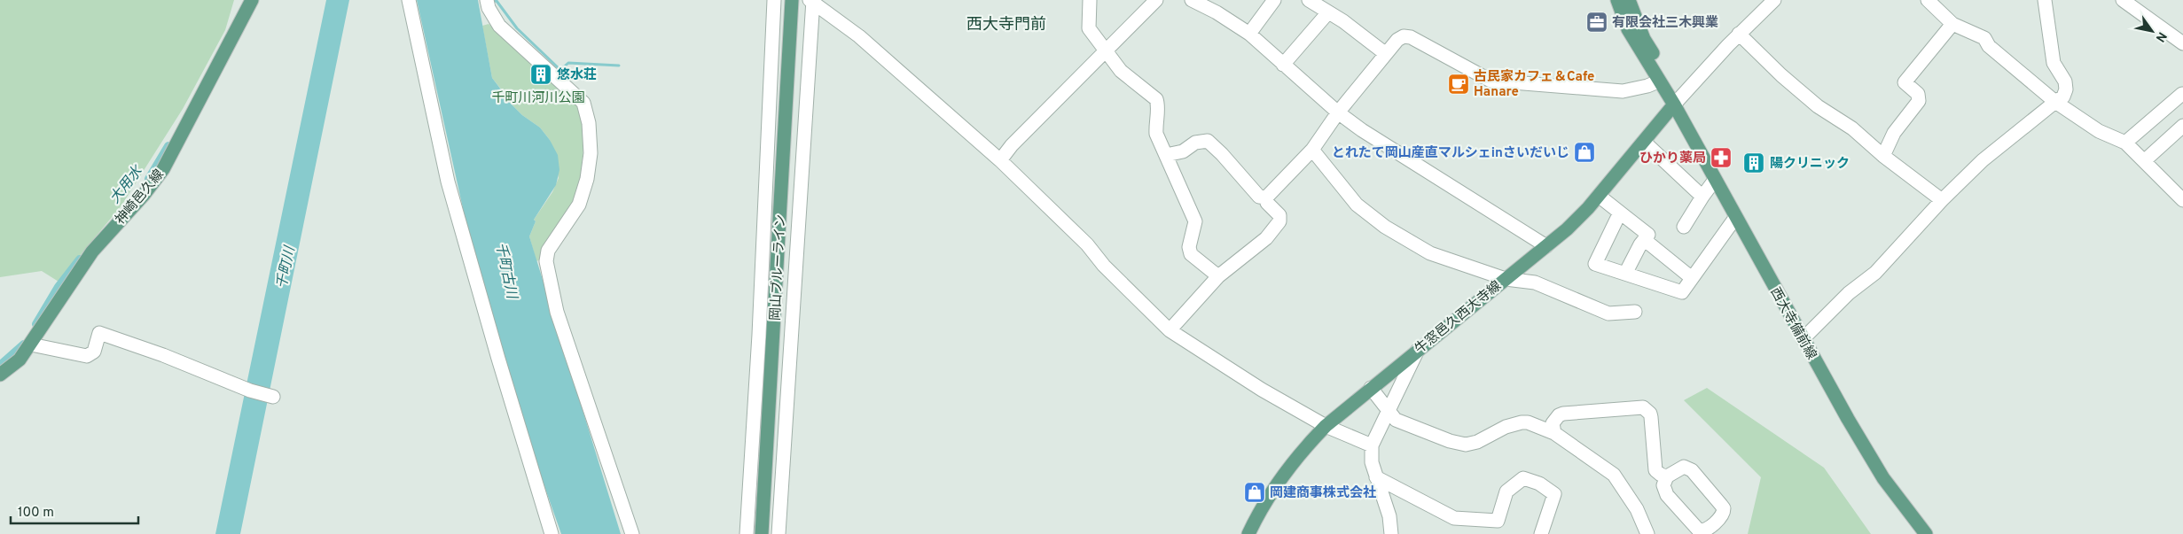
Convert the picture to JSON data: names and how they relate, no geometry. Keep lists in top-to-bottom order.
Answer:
{
  "streets": {
    "main road": [
      "神崎邑久線",
      "岡山ブルーライン",
      "牛窓邑久西大寺線",
      "西大寺備前線"
    ]
  },
  "crossings": [
    ["牛窓邑久西大寺線", "西大寺備前線"]
  ],
  "districts": ["西大寺門前"],
  "water": ["大用水", "千町川", "千町古川"],
  "parks": ["千町川河川公園"],
  "places": {
    "office": ["有限会社三木興業"],
    "building": ["悠水荘", "陽クリニック"],
    "cafe": ["古民家カフェ＆Cafe Hanare"],
    "shop": ["とれたて岡山産直マルシェinさいだいじ", "岡建商事株式会社"],
    "pharmacy": ["ひかり薬局"]
  },
  "scale_bar": "100 m",
  "north": "bottom right"
}
